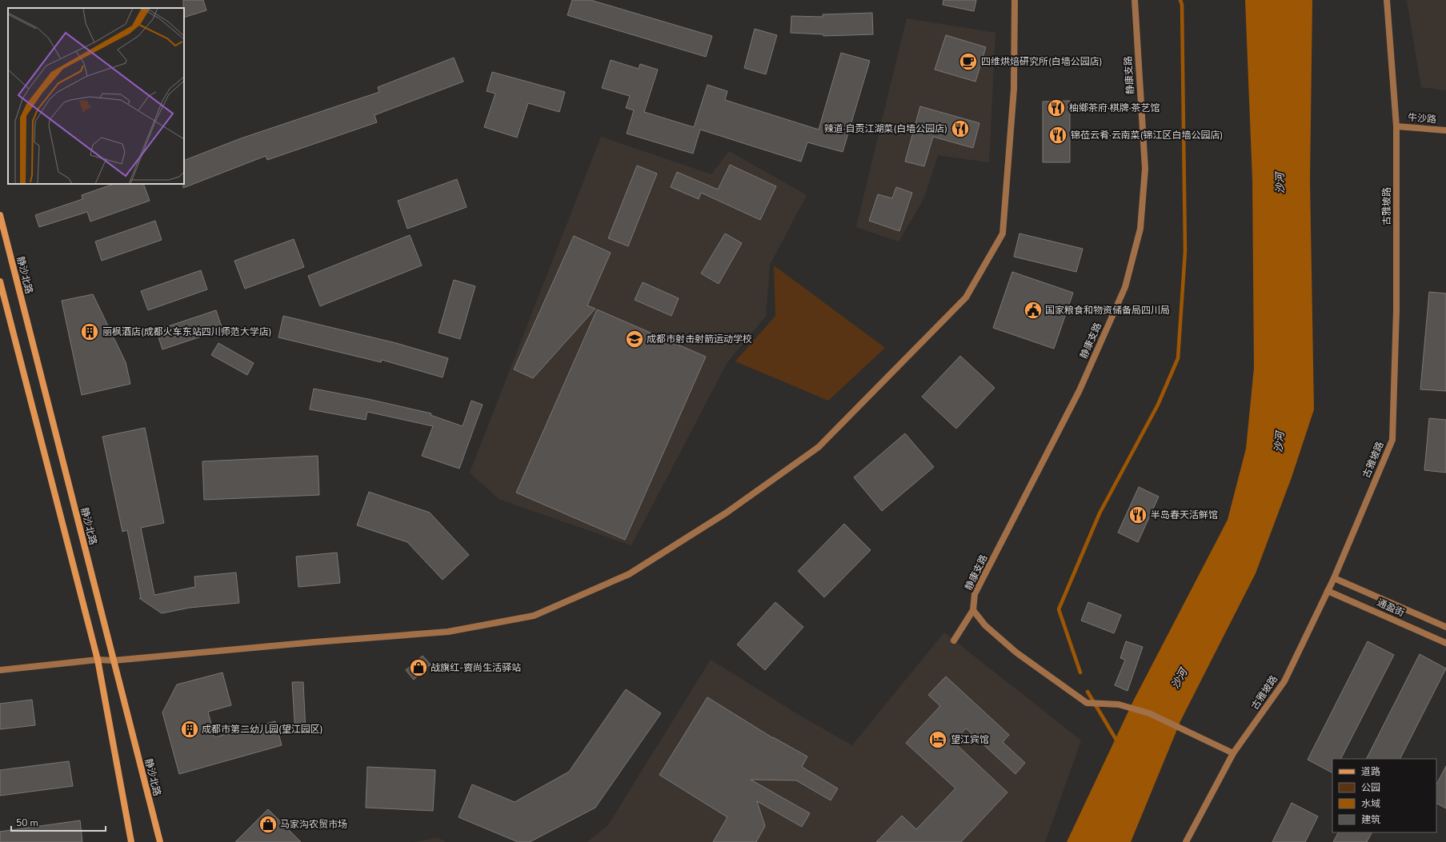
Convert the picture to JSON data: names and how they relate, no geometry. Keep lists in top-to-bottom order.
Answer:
{
  "streets": {
    "street": [
      "静康支路",
      "牛沙路",
      "古雅坡路",
      "静沙北路",
      "通盈街"
    ]
  },
  "crossings": [
    ["牛沙路", "古雅坡路"],
    ["古雅坡路", "通盈街"]
  ],
  "water": ["沙河"],
  "places": {
    "cafe": ["四维烘焙研究所(白墙公园店)"],
    "restaurant": [
      "柚鄉茶府·棋牌·茶艺馆",
      "辣道·自贡江湖菜(白墙公园店)",
      "锦莅云肴·云南菜(锦江区白墙公园店)",
      "半岛春天活鲜馆"
    ],
    "public building": ["国家粮食和物资储备局四川局"],
    "building": ["丽枫酒店(成都火车东站四川师范大学店)", "成都市第二幼儿园(望江园区)"],
    "school or university": ["成都市射击射箭运动学校"],
    "shop": ["战旗红-賨尚生活驿站", "马家沟农贸市场"],
    "hotel": ["望江宾馆"]
  },
  "legend": [
    "道路",
    "公园",
    "水域",
    "建筑"
  ],
  "scale_bar": "50 m"
}
